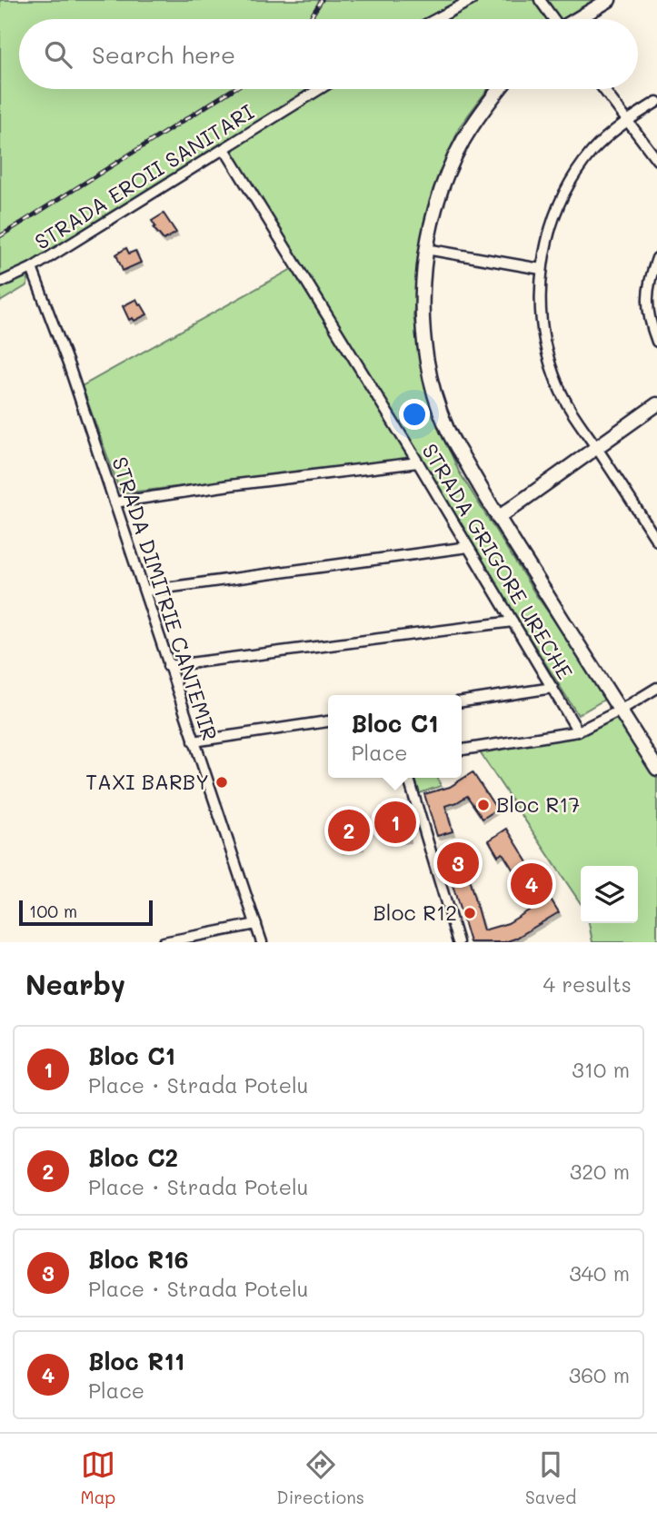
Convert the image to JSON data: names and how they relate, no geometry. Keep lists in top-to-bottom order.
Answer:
{
  "streets": {
    "street": ["STRADA EROII SANITARI", "STRADA GRIGORE URECHE", "STRADA DIMITRIE CANTEMIR"]
  },
  "crossings": [
    ["STRADA EROII SANITARI", "STRADA GRIGORE URECHE"],
    ["STRADA EROII SANITARI", "STRADA DIMITRIE CANTEMIR"]
  ],
  "places": ["TAXI BARBY", "Bloc R17", "Bloc R12"],
  "scale_bar": "100 m",
  "page": {
    "search": "Search here",
    "popup": ["Bloc C1", "Place"],
    "pins": [
      "1",
      "2",
      "3",
      "4"
    ],
    "scale": "100 m",
    "heading": ["Nearby", "4 results"],
    "list": [
      {
        "mark": "1",
        "name": "Bloc C1",
        "note": "Place · Strada Potelu",
        "value": "310 m"
      },
      {
        "mark": "2",
        "name": "Bloc C2",
        "note": "Place · Strada Potelu",
        "value": "320 m"
      },
      {
        "mark": "3",
        "name": "Bloc R16",
        "note": "Place · Strada Potelu",
        "value": "340 m"
      },
      {
        "mark": "4",
        "name": "Bloc R11",
        "note": "Place",
        "value": "360 m"
      }
    ],
    "nav": ["Map", "Directions", "Saved"]
  }
}
